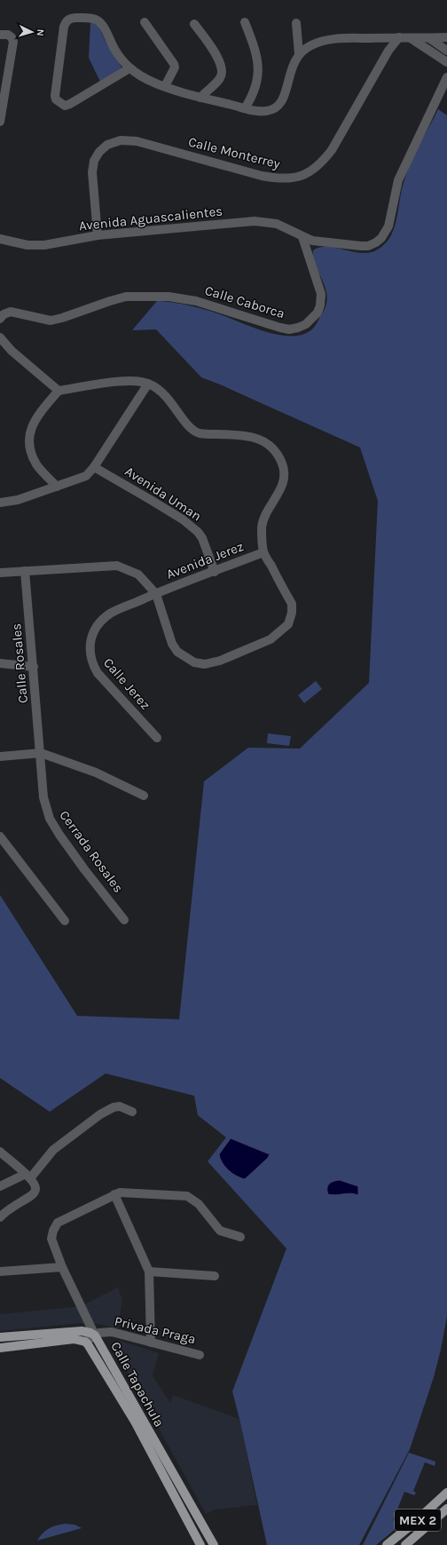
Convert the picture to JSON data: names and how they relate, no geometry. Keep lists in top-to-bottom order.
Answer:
{
  "streets": {
    "main road": ["Calle Tapachula", "MEX 2"],
    "street": [
      "Calle Monterrey",
      "Avenida Aguascalientes",
      "Calle Caborca",
      "Avenida Uman",
      "Avenida Jerez",
      "Calle Rosales",
      "Calle Jerez",
      "Cerrada Rosales",
      "Privada Praga"
    ]
  },
  "crossings": [
    ["Calle Monterrey", "Avenida Aguascalientes"],
    ["Avenida Aguascalientes", "Calle Caborca"],
    ["Avenida Uman", "Avenida Jerez"],
    ["Avenida Jerez", "Calle Jerez"],
    ["Calle Rosales", "Cerrada Rosales"],
    ["Privada Praga", "Calle Tapachula"]
  ],
  "north": "right"
}
